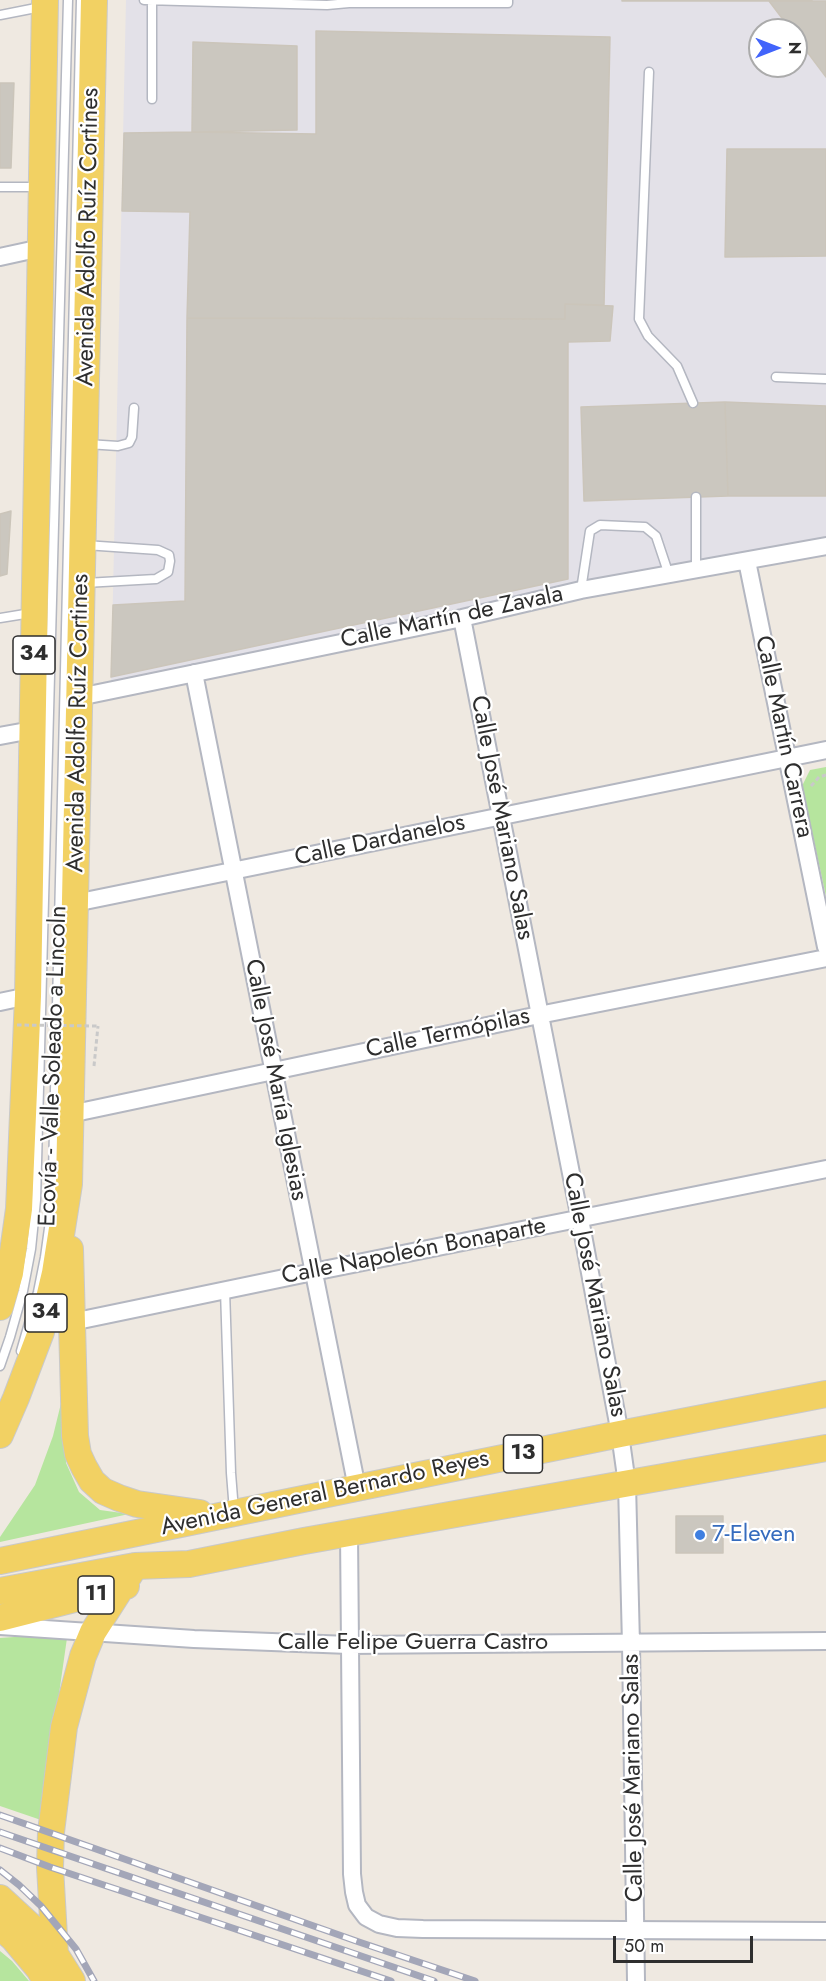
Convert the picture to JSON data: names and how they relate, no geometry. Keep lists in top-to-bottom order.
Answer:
{
  "streets": {
    "main road": [
      "Avenida Adolfo Ruíz Cortines",
      "34",
      "13",
      "Avenida General Bernardo Reyes",
      "11"
    ],
    "street": [
      "Calle Martín de Zavala",
      "Calle Martín Carrera",
      "Calle José Mariano Salas",
      "Calle Dardanelos",
      "Calle Termópilas",
      "Calle José María Iglesias",
      "Calle Napoleón Bonaparte",
      "Calle Felipe Guerra Castro"
    ],
    "lane": ["Ecovía - Valle Soleado a Lincoln"]
  },
  "crossings": [
    ["Avenida Adolfo Ruíz Cortines", "Calle Martín de Zavala"],
    ["Avenida Adolfo Ruíz Cortines", "Calle Dardanelos"],
    ["Avenida Adolfo Ruíz Cortines", "Calle Termópilas"],
    ["Calle Martín de Zavala", "Calle Martín Carrera"],
    ["Calle Martín de Zavala", "Calle José Mariano Salas"],
    ["Calle Martín de Zavala", "Calle José María Iglesias"],
    ["Calle Martín Carrera", "Calle Dardanelos"],
    ["Calle José Mariano Salas", "Calle Dardanelos"],
    ["Calle José Mariano Salas", "Calle Termópilas"],
    ["Calle José Mariano Salas", "Calle Napoleón Bonaparte"],
    ["Calle José Mariano Salas", "Avenida General Bernardo Reyes"],
    ["Calle José Mariano Salas", "Calle Felipe Guerra Castro"],
    ["Calle Dardanelos", "Calle José María Iglesias"],
    ["Calle Termópilas", "Calle José María Iglesias"],
    ["Calle José María Iglesias", "Calle Napoleón Bonaparte"],
    ["Calle José María Iglesias", "Avenida General Bernardo Reyes"],
    ["Avenida General Bernardo Reyes", "11"]
  ],
  "places": ["7-Eleven"],
  "scale_bar": "50 m",
  "north": "right"
}
